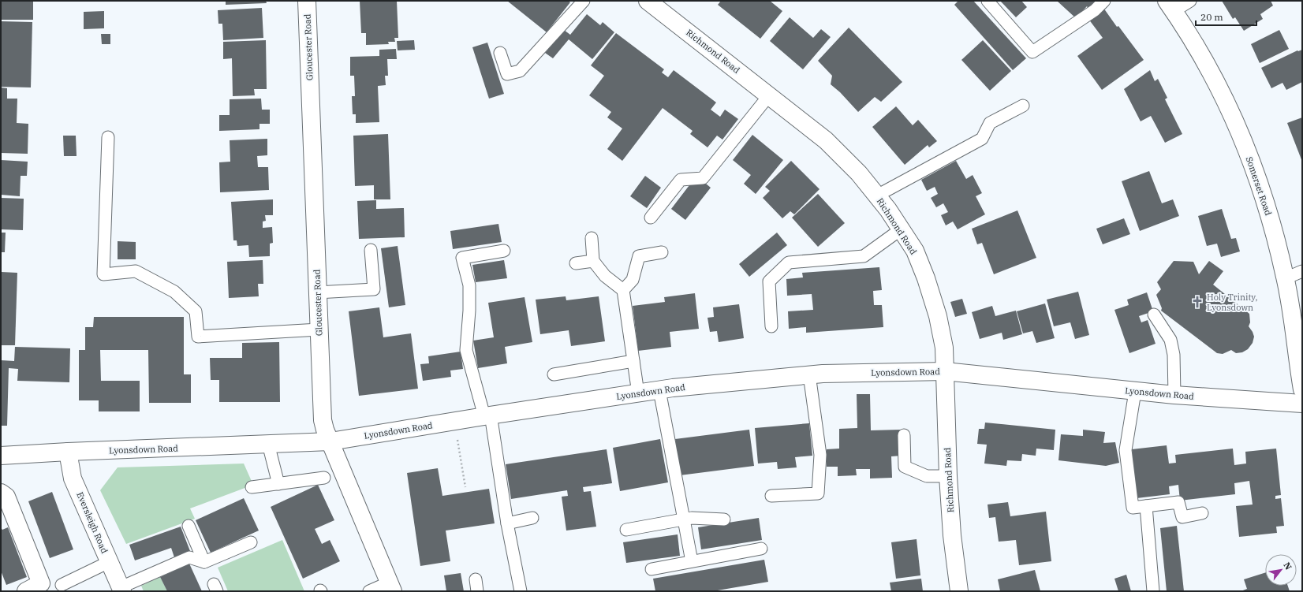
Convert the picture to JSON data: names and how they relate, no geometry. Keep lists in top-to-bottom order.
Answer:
{
  "streets": {
    "street": [
      "Gloucester Road",
      "Richmond Road",
      "Somerset Road",
      "Lyonsdown Road",
      "Eversleigh Road"
    ]
  },
  "crossings": [
    ["Gloucester Road", "Lyonsdown Road"],
    ["Richmond Road", "Lyonsdown Road"],
    ["Lyonsdown Road", "Eversleigh Road"]
  ],
  "places": {
    "church": ["Holy Trinity, Lyonsdown"]
  },
  "scale_bar": "20 m",
  "north": "top right"
}
